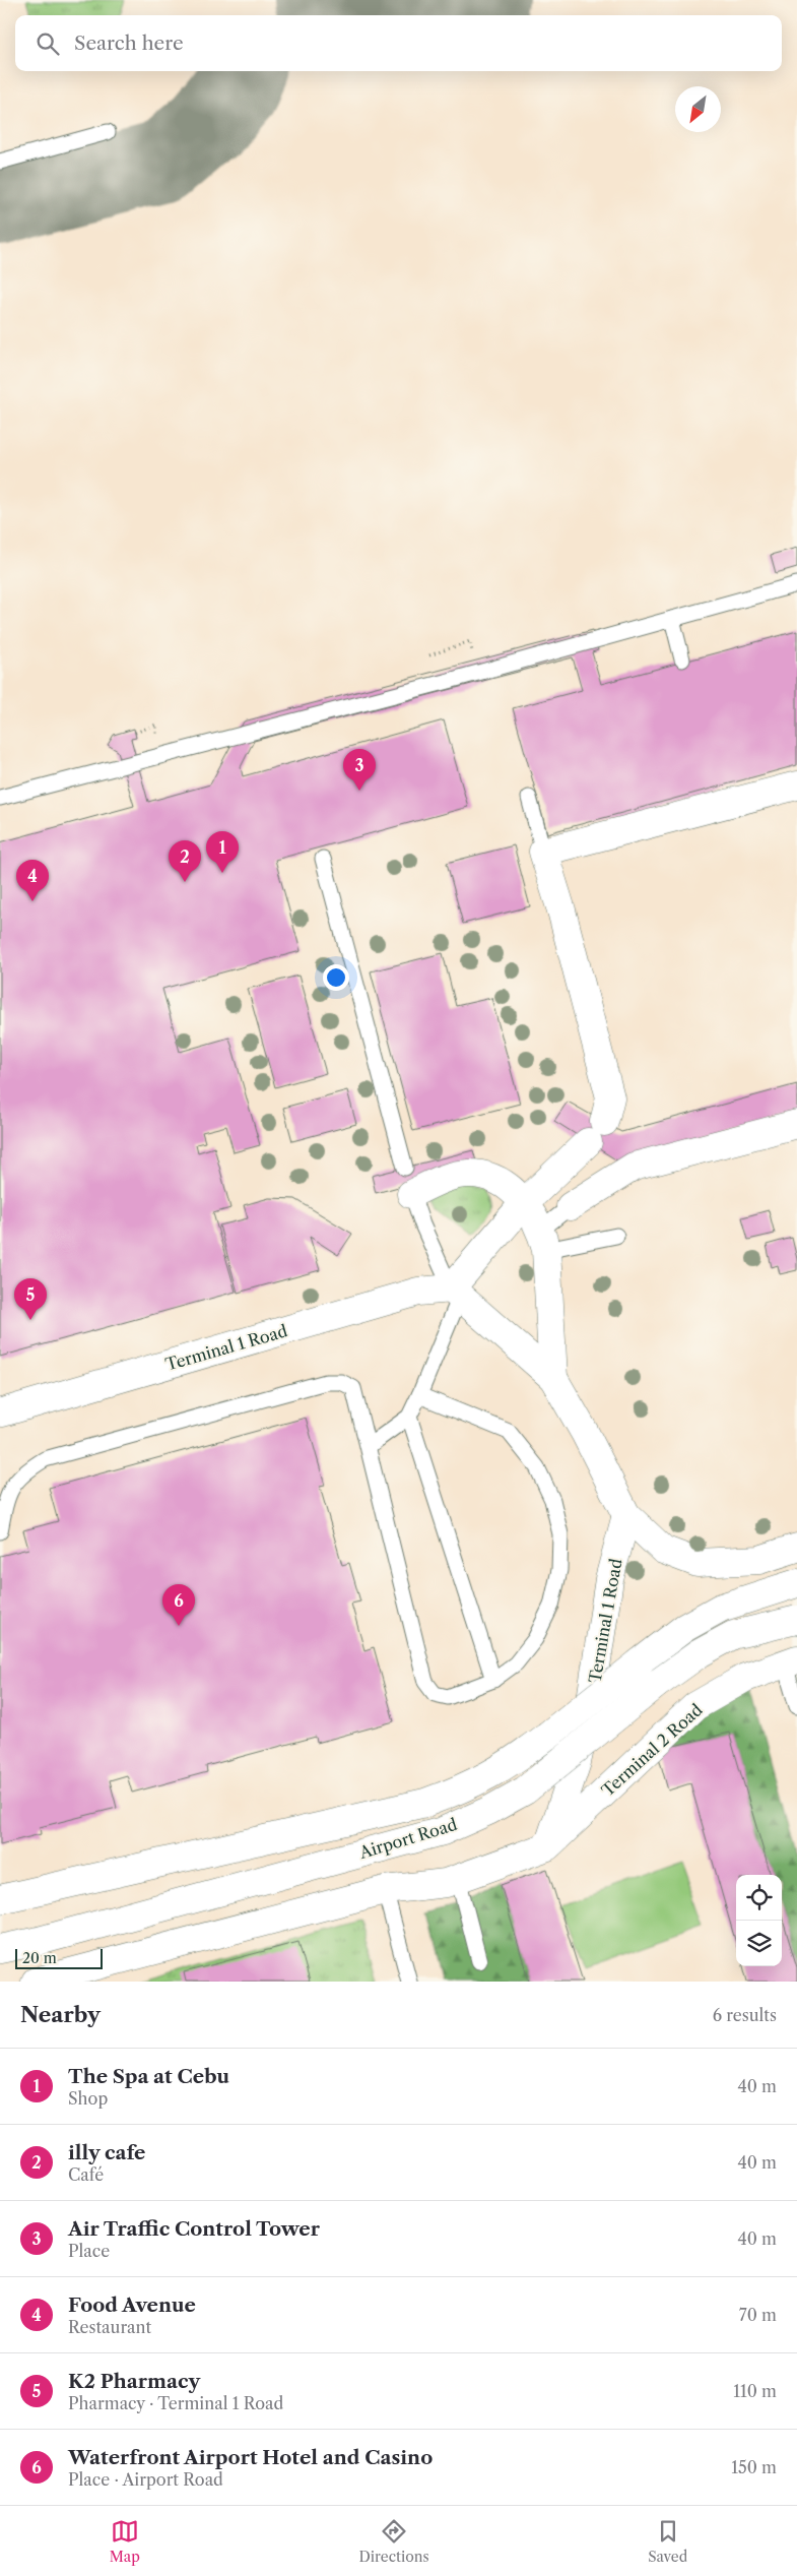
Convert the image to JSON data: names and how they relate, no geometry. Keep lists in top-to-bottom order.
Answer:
{
  "streets": {
    "street": ["Terminal 1 Road", "Terminal 2 Road", "Airport Road"]
  },
  "crossings": [
    ["Terminal 1 Road", "Terminal 2 Road"]
  ],
  "scale_bar": "20 m",
  "north": "bottom left",
  "page": {
    "search": "Search here",
    "pins": [
      "3",
      "1",
      "2",
      "4",
      "5",
      "6"
    ],
    "scale": "20 m",
    "heading": ["Nearby", "6 results"],
    "list": [
      {
        "mark": "1",
        "name": "The Spa at Cebu",
        "note": "Shop",
        "value": "40 m"
      },
      {
        "mark": "2",
        "name": "illy cafe",
        "note": "Café",
        "value": "40 m"
      },
      {
        "mark": "3",
        "name": "Air Traffic Control Tower",
        "note": "Place",
        "value": "40 m"
      },
      {
        "mark": "4",
        "name": "Food Avenue",
        "note": "Restaurant",
        "value": "70 m"
      },
      {
        "mark": "5",
        "name": "K2 Pharmacy",
        "note": "Pharmacy · Terminal 1 Road",
        "value": "110 m"
      },
      {
        "mark": "6",
        "name": "Waterfront Airport Hotel and Casino",
        "note": "Place · Airport Road",
        "value": "150 m"
      }
    ],
    "nav": ["Map", "Directions", "Saved"]
  }
}
